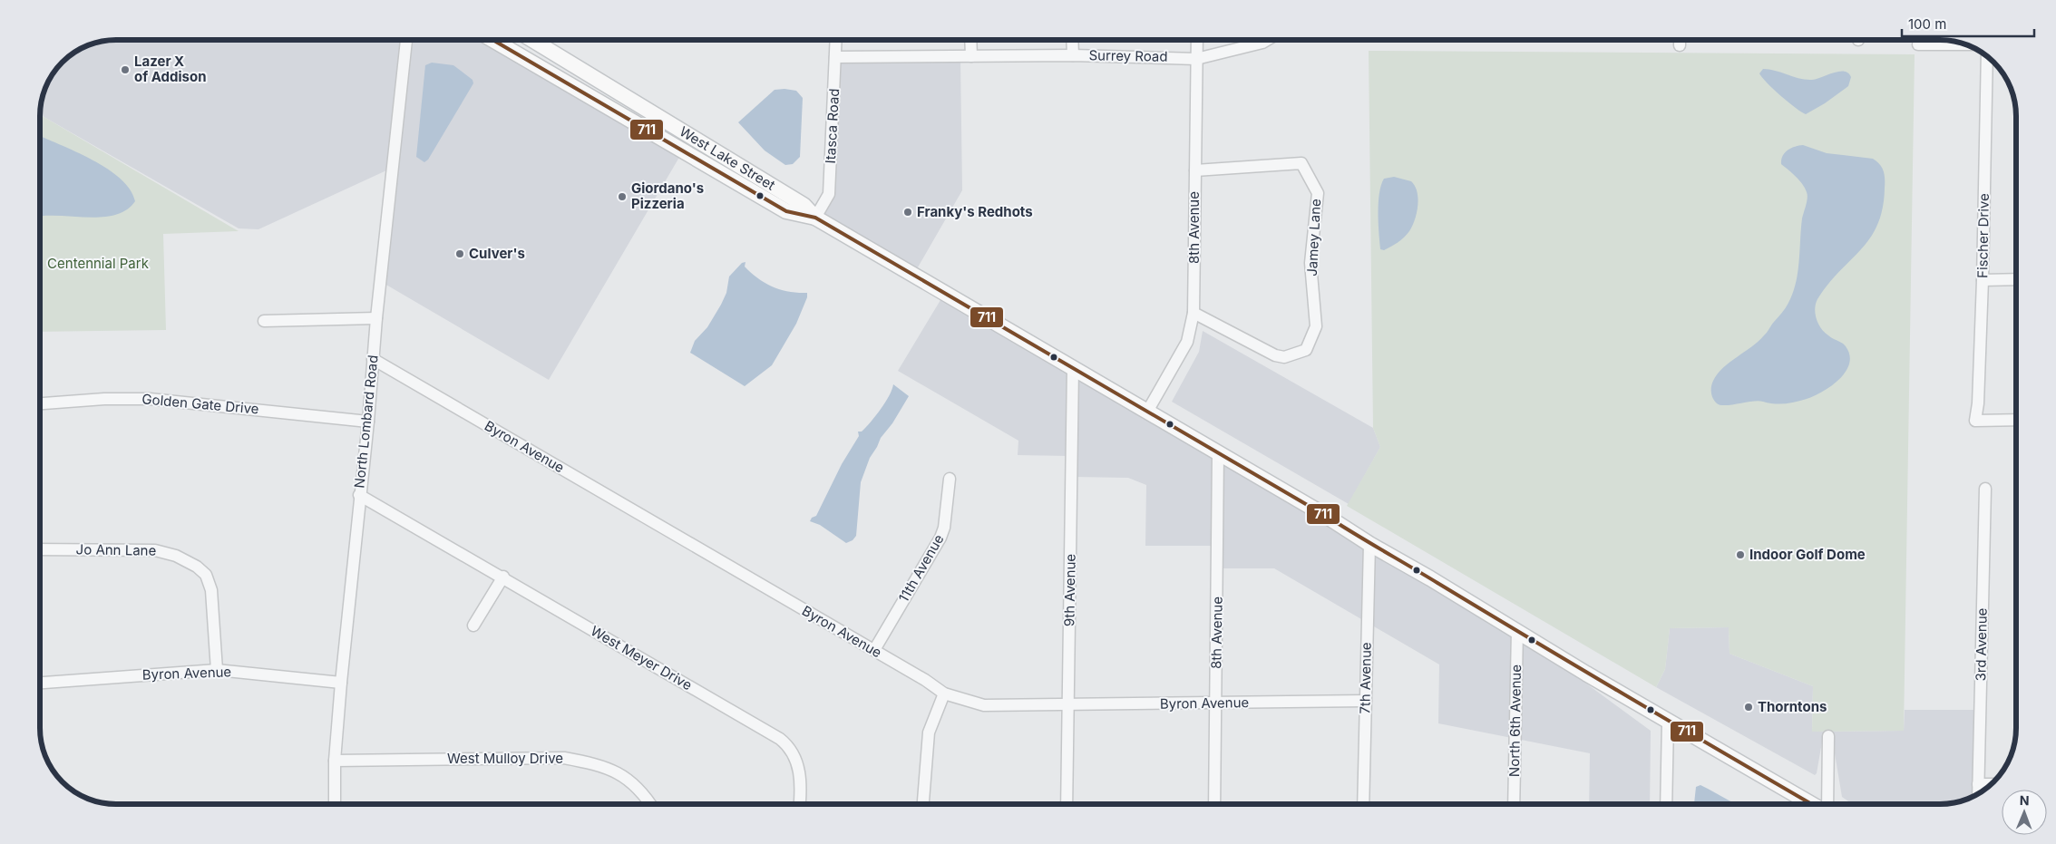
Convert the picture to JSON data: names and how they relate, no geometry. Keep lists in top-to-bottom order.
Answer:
{
  "streets": {
    "main road": ["West Lake Street"],
    "street": [
      "Surrey Road",
      "Itasca Road",
      "8th Avenue",
      "Fischer Drive",
      "Jamey Lane",
      "Golden Gate Drive",
      "North Lombard Road",
      "Byron Avenue",
      "Jo Ann Lane",
      "11th Avenue",
      "9th Avenue",
      "3rd Avenue",
      "West Meyer Drive",
      "7th Avenue",
      "North 6th Avenue",
      "West Mulloy Drive"
    ]
  },
  "crossings": [
    ["Surrey Road", "Itasca Road"],
    ["Surrey Road", "8th Avenue"],
    ["Itasca Road", "West Lake Street"],
    ["West Lake Street", "8th Avenue"],
    ["West Lake Street", "9th Avenue"],
    ["West Lake Street", "7th Avenue"],
    ["West Lake Street", "North 6th Avenue"],
    ["8th Avenue", "Jamey Lane"],
    ["8th Avenue", "Byron Avenue"],
    ["Golden Gate Drive", "North Lombard Road"],
    ["North Lombard Road", "Byron Avenue"],
    ["North Lombard Road", "West Meyer Drive"],
    ["North Lombard Road", "West Mulloy Drive"],
    ["Byron Avenue", "Jo Ann Lane"],
    ["Byron Avenue", "11th Avenue"],
    ["Byron Avenue", "9th Avenue"],
    ["Byron Avenue", "7th Avenue"]
  ],
  "parks": ["Centennial Park"],
  "places": [
    "Lazer X of Addison",
    "Giordano's Pizzeria",
    "Franky's Redhots",
    "Culver's",
    "Indoor Golf Dome",
    "Thorntons"
  ],
  "lines": ["transit line 711"],
  "scale_bar": "100 m",
  "north": "top"
}
